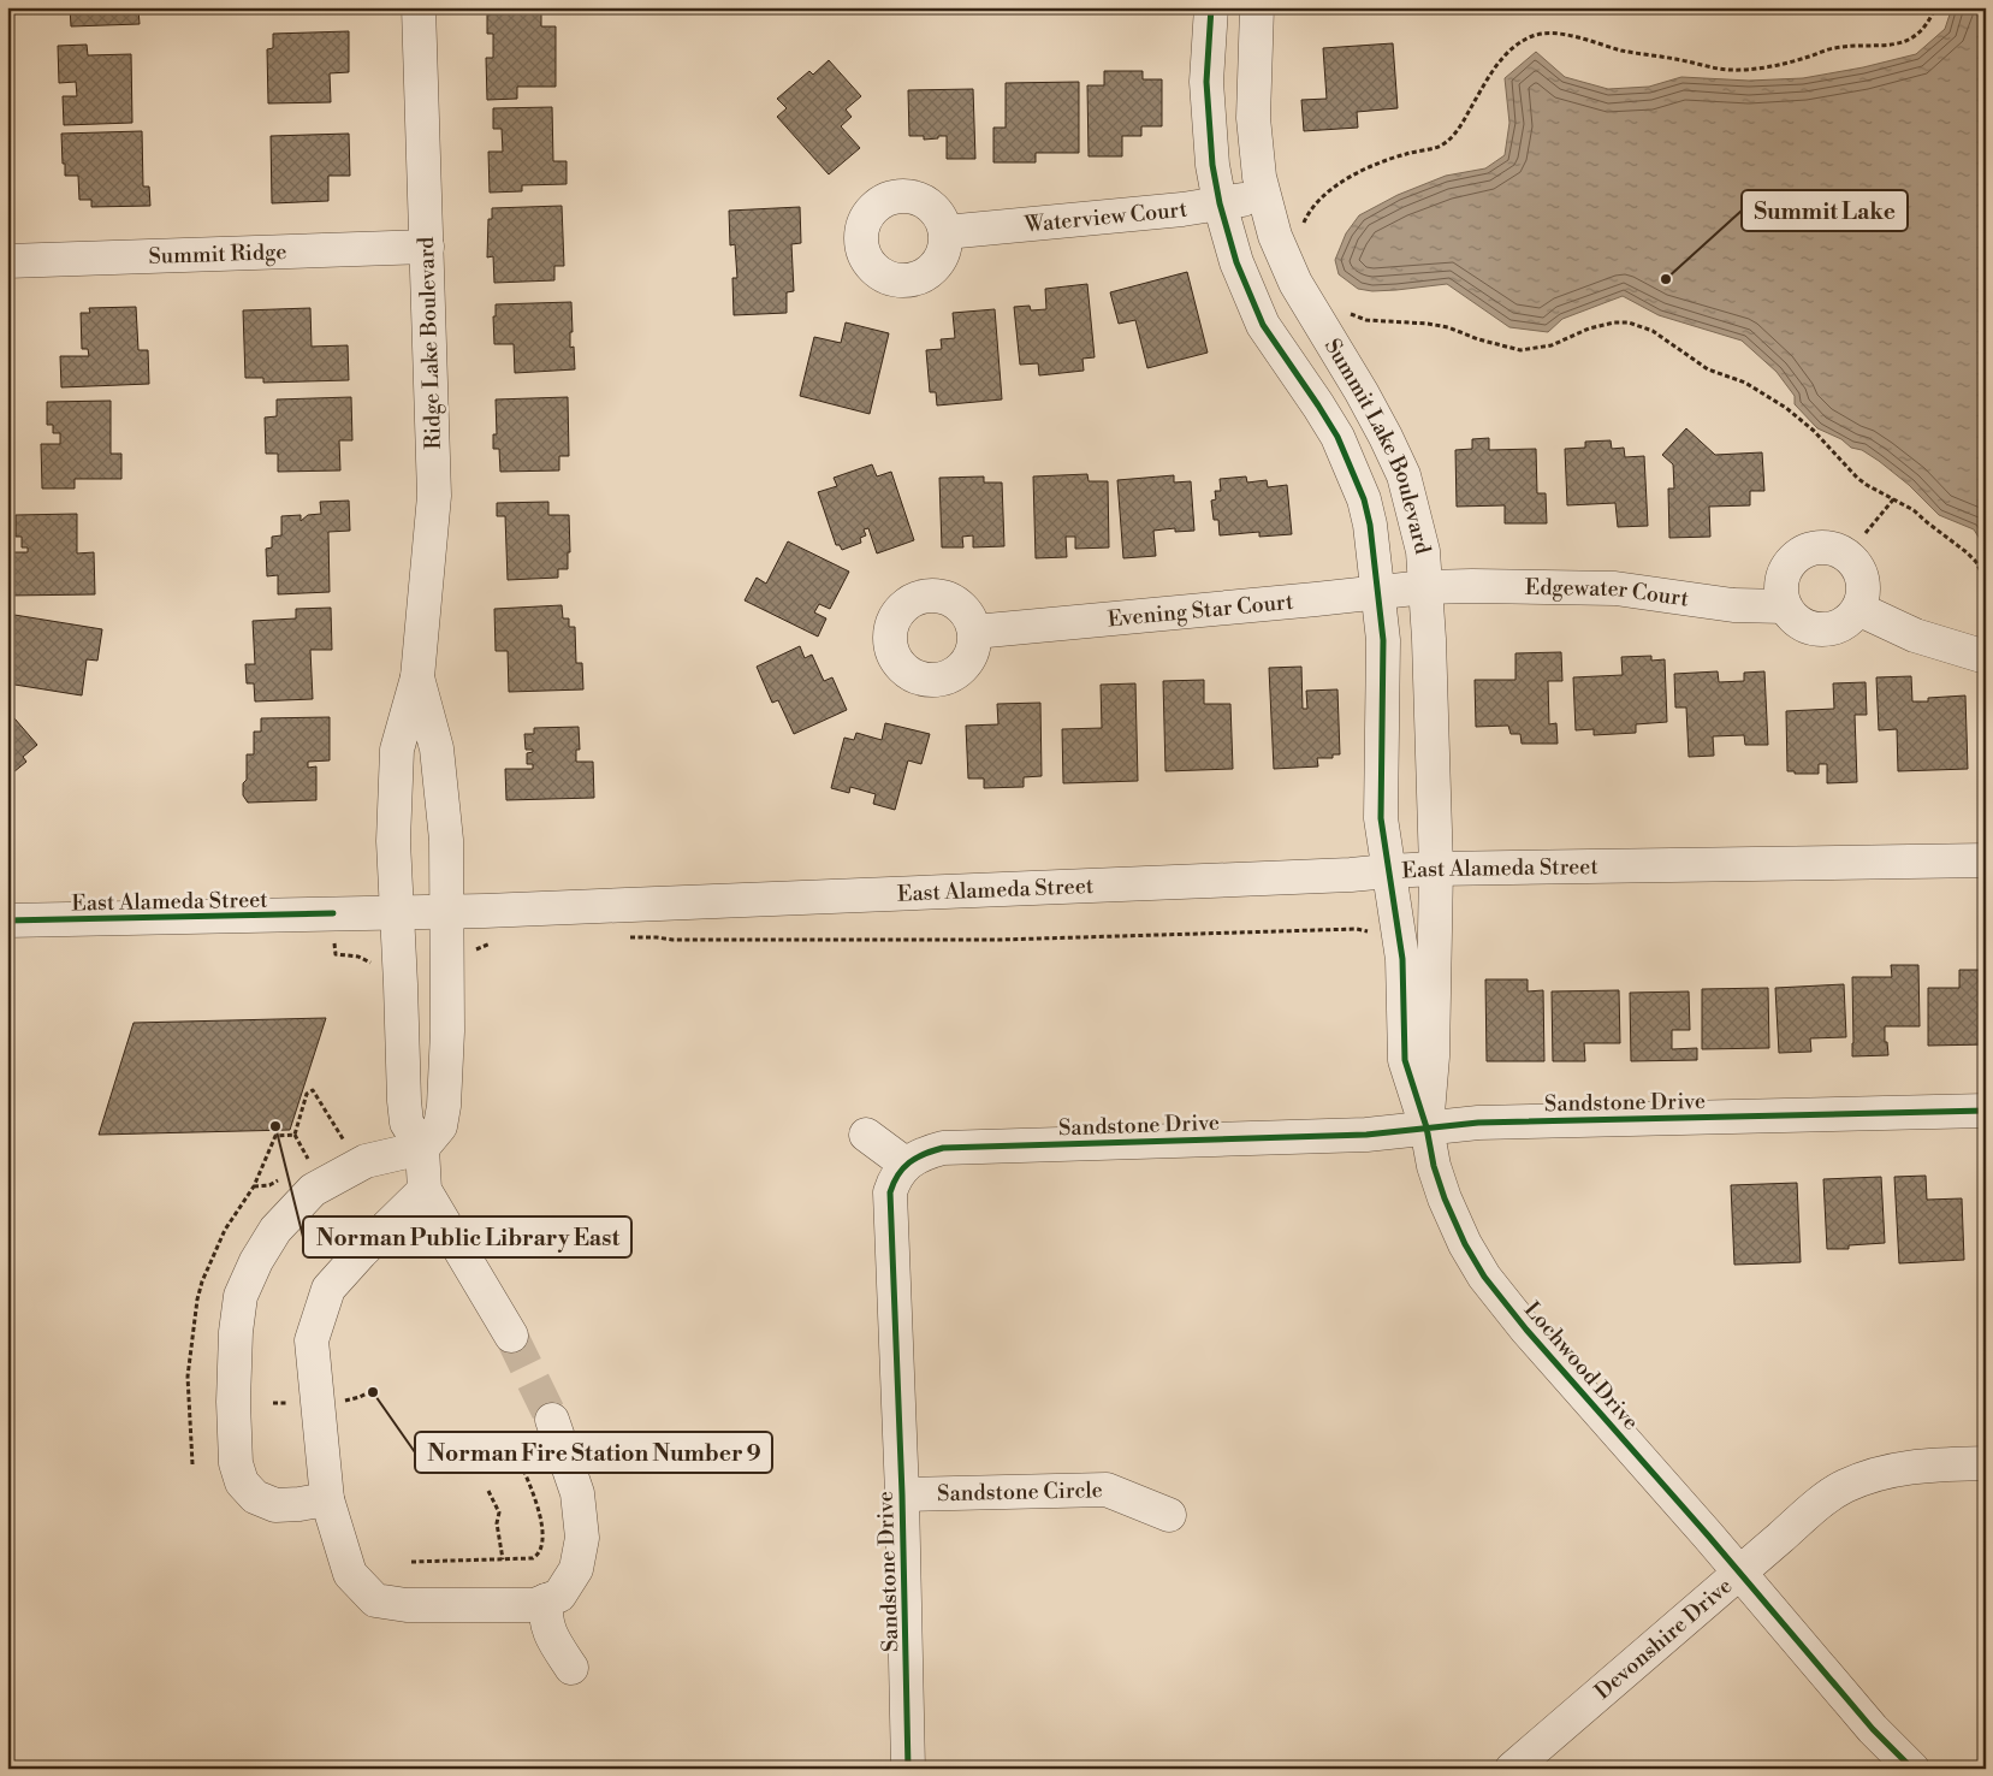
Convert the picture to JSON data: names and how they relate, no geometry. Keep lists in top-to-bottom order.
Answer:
{
  "streets": {
    "street": [
      "Waterview Court",
      "Summit Ridge",
      "Ridge Lake Boulevard",
      "Summit Lake Boulevard",
      "Edgewater Court",
      "Evening Star Court",
      "East Alameda Street",
      "Sandstone Drive",
      "Lochwood Drive",
      "Sandstone Circle",
      "Devonshire Drive"
    ]
  },
  "crossings": [
    ["Waterview Court", "Summit Lake Boulevard"],
    ["Summit Ridge", "Ridge Lake Boulevard"],
    ["Ridge Lake Boulevard", "East Alameda Street"],
    ["Summit Lake Boulevard", "Edgewater Court"],
    ["Summit Lake Boulevard", "Evening Star Court"],
    ["Summit Lake Boulevard", "East Alameda Street"],
    ["Summit Lake Boulevard", "Lochwood Drive"],
    ["Edgewater Court", "Evening Star Court"],
    ["Sandstone Drive", "Lochwood Drive"],
    ["Sandstone Drive", "Sandstone Circle"],
    ["Lochwood Drive", "Devonshire Drive"]
  ],
  "places": ["Summit Lake", "Norman Public Library East", "Norman Fire Station Number 9"]
}
